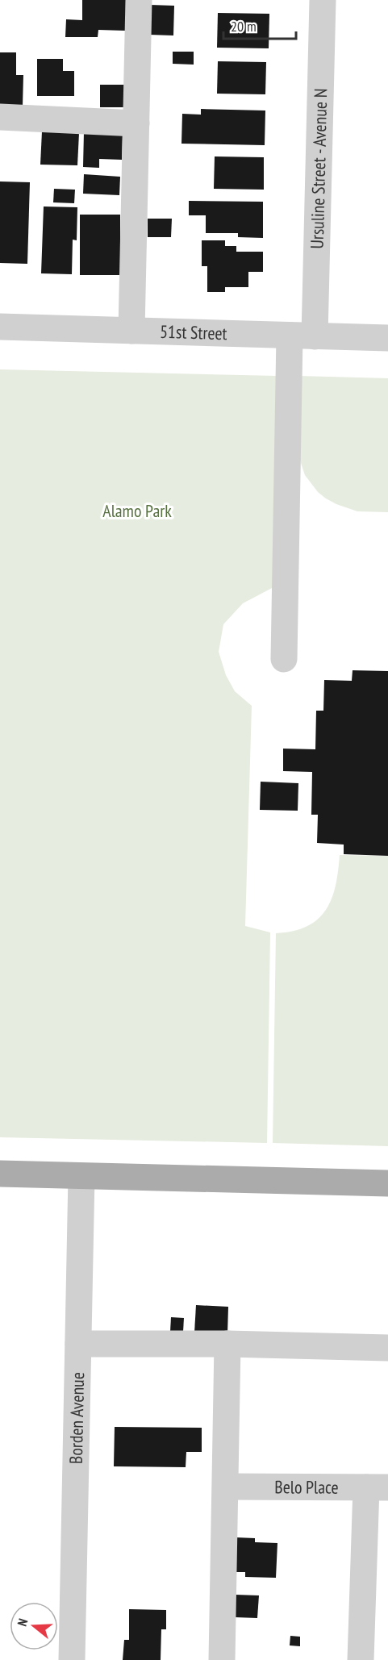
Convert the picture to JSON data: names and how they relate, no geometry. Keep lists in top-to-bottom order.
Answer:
{
  "streets": {
    "street": [
      "Ursuline Street - Avenue N",
      "51st Street",
      "Borden Avenue",
      "Belo Place"
    ]
  },
  "crossings": [
    ["Ursuline Street - Avenue N", "51st Street"]
  ],
  "parks": ["Alamo Park"],
  "scale_bar": "20 m",
  "north": "left"
}
